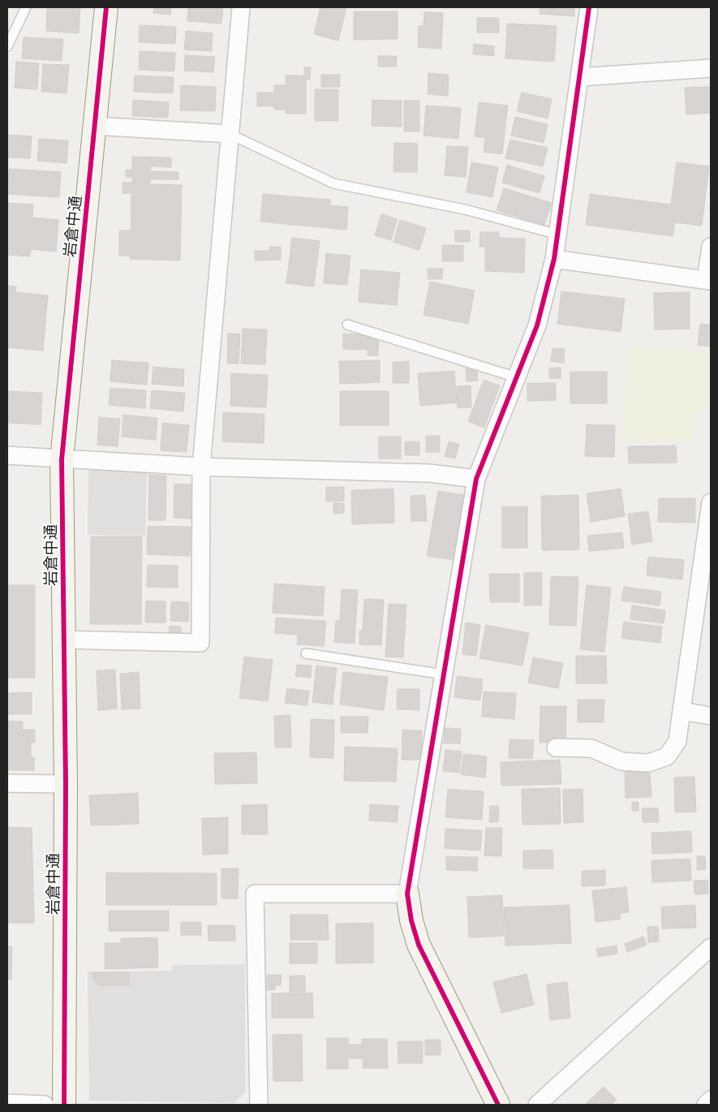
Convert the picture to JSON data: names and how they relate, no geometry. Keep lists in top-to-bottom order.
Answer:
{
  "streets": {
    "street": ["岩倉中通"]
  }
}
